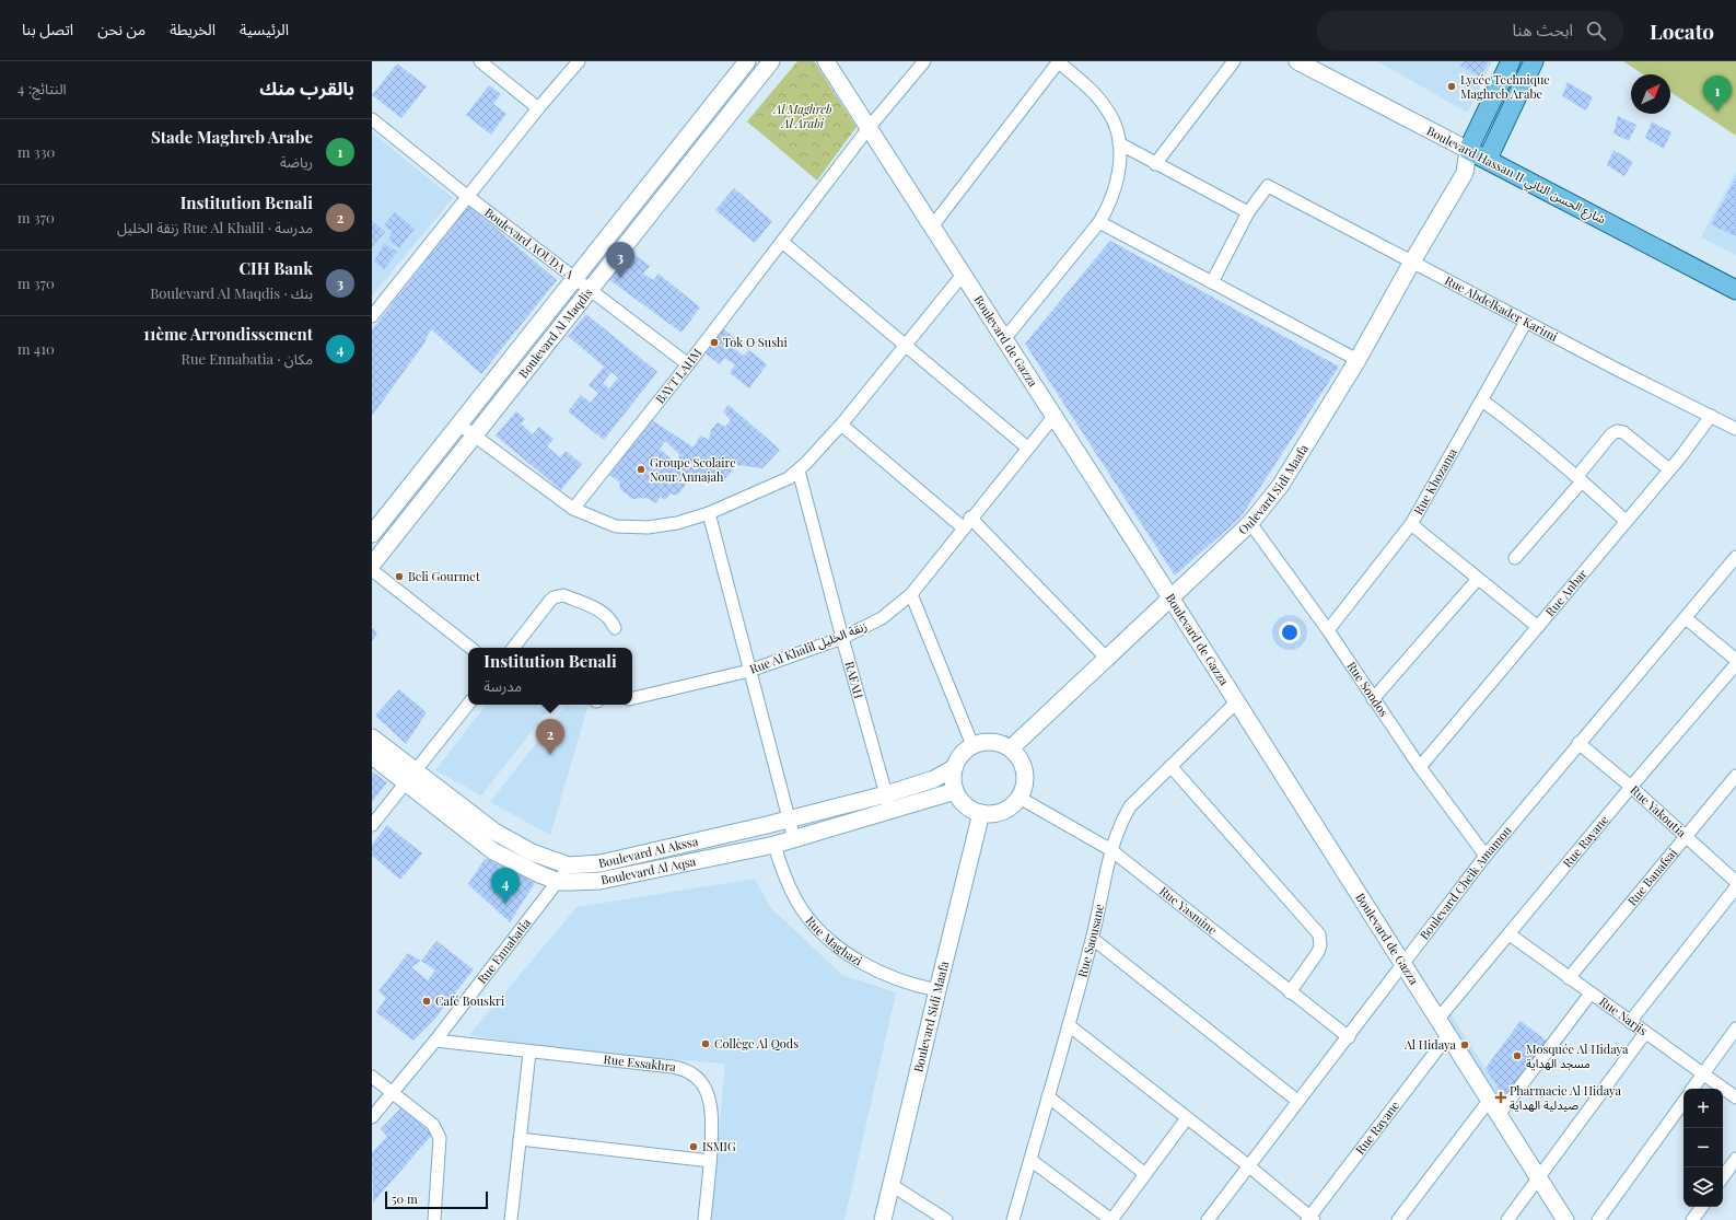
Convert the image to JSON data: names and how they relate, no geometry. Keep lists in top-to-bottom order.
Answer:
{
  "streets": {
    "main road": ["Boulevard Hassan II شارع الحسن الثاني"],
    "street": [
      "Boulevard AOUDA A",
      "Rue Abdelkader Karimi",
      "Boulevard Al Maqdis",
      "Boulevard de Gazza",
      "BAYT LAHM",
      "Rue Khozama",
      "Oulevard Sidi Maafa",
      "Rue Anbar",
      "Rue Al Khalil زنقة الخليل",
      "RAFAH",
      "Rue Sondos",
      "Rue Yakoutia",
      "Rue Rayane",
      "Boulevard Al Akssa",
      "Boulevard Al Aqsa",
      "Rue Banafsaj",
      "Boulevard Cheik Amamou",
      "Rue Yasmine",
      "Rue Maghazi",
      "Rue Saousane",
      "Rue Ennabatia",
      "Boulevard Sidi Maafa",
      "Rue Narjis",
      "Rue Essakhra"
    ]
  },
  "crossings": [
    ["Boulevard AOUDA A", "Boulevard Al Maqdis"],
    ["Boulevard AOUDA A", "BAYT LAHM"],
    ["Rue Abdelkader Karimi", "Rue Khozama"],
    ["Rue Abdelkader Karimi", "Oulevard Sidi Maafa"],
    ["Rue Abdelkader Karimi", "Rue Anbar"],
    ["Boulevard de Gazza", "BAYT LAHM"],
    ["Boulevard de Gazza", "Oulevard Sidi Maafa"],
    ["Boulevard de Gazza", "Rue Al Khalil زنقة الخليل"],
    ["Boulevard de Gazza", "Rue Rayane"],
    ["Boulevard de Gazza", "Boulevard Cheik Amamou"],
    ["Boulevard de Gazza", "Rue Saousane"],
    ["Rue Khozama", "Rue Sondos"],
    ["Oulevard Sidi Maafa", "Rue Sondos"],
    ["Oulevard Sidi Maafa", "Boulevard Al Akssa"],
    ["Oulevard Sidi Maafa", "Boulevard Al Aqsa"],
    ["Oulevard Sidi Maafa", "Rue Yasmine"],
    ["Oulevard Sidi Maafa", "Boulevard Sidi Maafa"],
    ["Rue Anbar", "Rue Sondos"],
    ["Rue Al Khalil زنقة الخليل", "RAFAH"],
    ["RAFAH", "Boulevard Al Akssa"],
    ["RAFAH", "Boulevard Al Aqsa"],
    ["Rue Sondos", "Boulevard Cheik Amamou"],
    ["Rue Yakoutia", "Rue Rayane"],
    ["Rue Yakoutia", "Rue Banafsaj"],
    ["Rue Yakoutia", "Boulevard Cheik Amamou"],
    ["Rue Rayane", "Rue Narjis"],
    ["Boulevard Al Akssa", "Boulevard Al Aqsa"],
    ["Boulevard Al Akssa", "Rue Yasmine"],
    ["Boulevard Al Akssa", "Rue Ennabatia"],
    ["Boulevard Al Akssa", "Boulevard Sidi Maafa"],
    ["Boulevard Al Aqsa", "Rue Yasmine"],
    ["Boulevard Al Aqsa", "Rue Maghazi"],
    ["Boulevard Al Aqsa", "Rue Ennabatia"],
    ["Boulevard Al Aqsa", "Boulevard Sidi Maafa"],
    ["Rue Banafsaj", "Rue Narjis"],
    ["Boulevard Cheik Amamou", "Rue Yasmine"],
    ["Rue Yasmine", "Rue Saousane"],
    ["Rue Yasmine", "Boulevard Sidi Maafa"],
    ["Rue Maghazi", "Boulevard Sidi Maafa"],
    ["Rue Ennabatia", "Rue Essakhra"]
  ],
  "parks": ["Al Maghreb Al Arabi"],
  "places": {
    "other": [
      "Lycée Technique Maghreb Arabe",
      "Tok O Sushi",
      "Groupe Scolaire Nour Annajah",
      "Beli Gourmet",
      "Café Bouskri",
      "Collège Al Qods",
      "Al Hidaya",
      "Mosquée Al Hidaya مسجد الهداية",
      "ISMIG"
    ],
    "health": ["Pharmacie Al Hidaya صيدلية الهداية"]
  },
  "scale_bar": "50 m",
  "north": "top right",
  "page": {
    "header": "Locato",
    "search": "ابحث هنا",
    "nav": [
      "الرئيسية",
      "الخريطة",
      "من نحن",
      "اتصل بنا"
    ],
    "heading": ["بالقرب منك", "النتائج: 4"],
    "pins": [
      "1",
      "3",
      "2",
      "4"
    ],
    "list": [
      {
        "mark": "1",
        "name": "Stade Maghreb Arabe",
        "note": "رياضة",
        "value": "330 m"
      },
      {
        "mark": "2",
        "name": "Institution Benali",
        "note": "مدرسة · Rue Al Khalil زنقة الخليل",
        "value": "370 m"
      },
      {
        "mark": "3",
        "name": "CIH Bank",
        "note": "بنك · Boulevard Al Maqdis",
        "value": "370 m"
      },
      {
        "mark": "4",
        "name": "11ème Arrondissement",
        "note": "مكان · Rue Ennabatia",
        "value": "410 m"
      }
    ],
    "popup": ["Institution Benali", "مدرسة"],
    "map_buttons": ["+", "−"],
    "scale": "50 m"
  }
}
